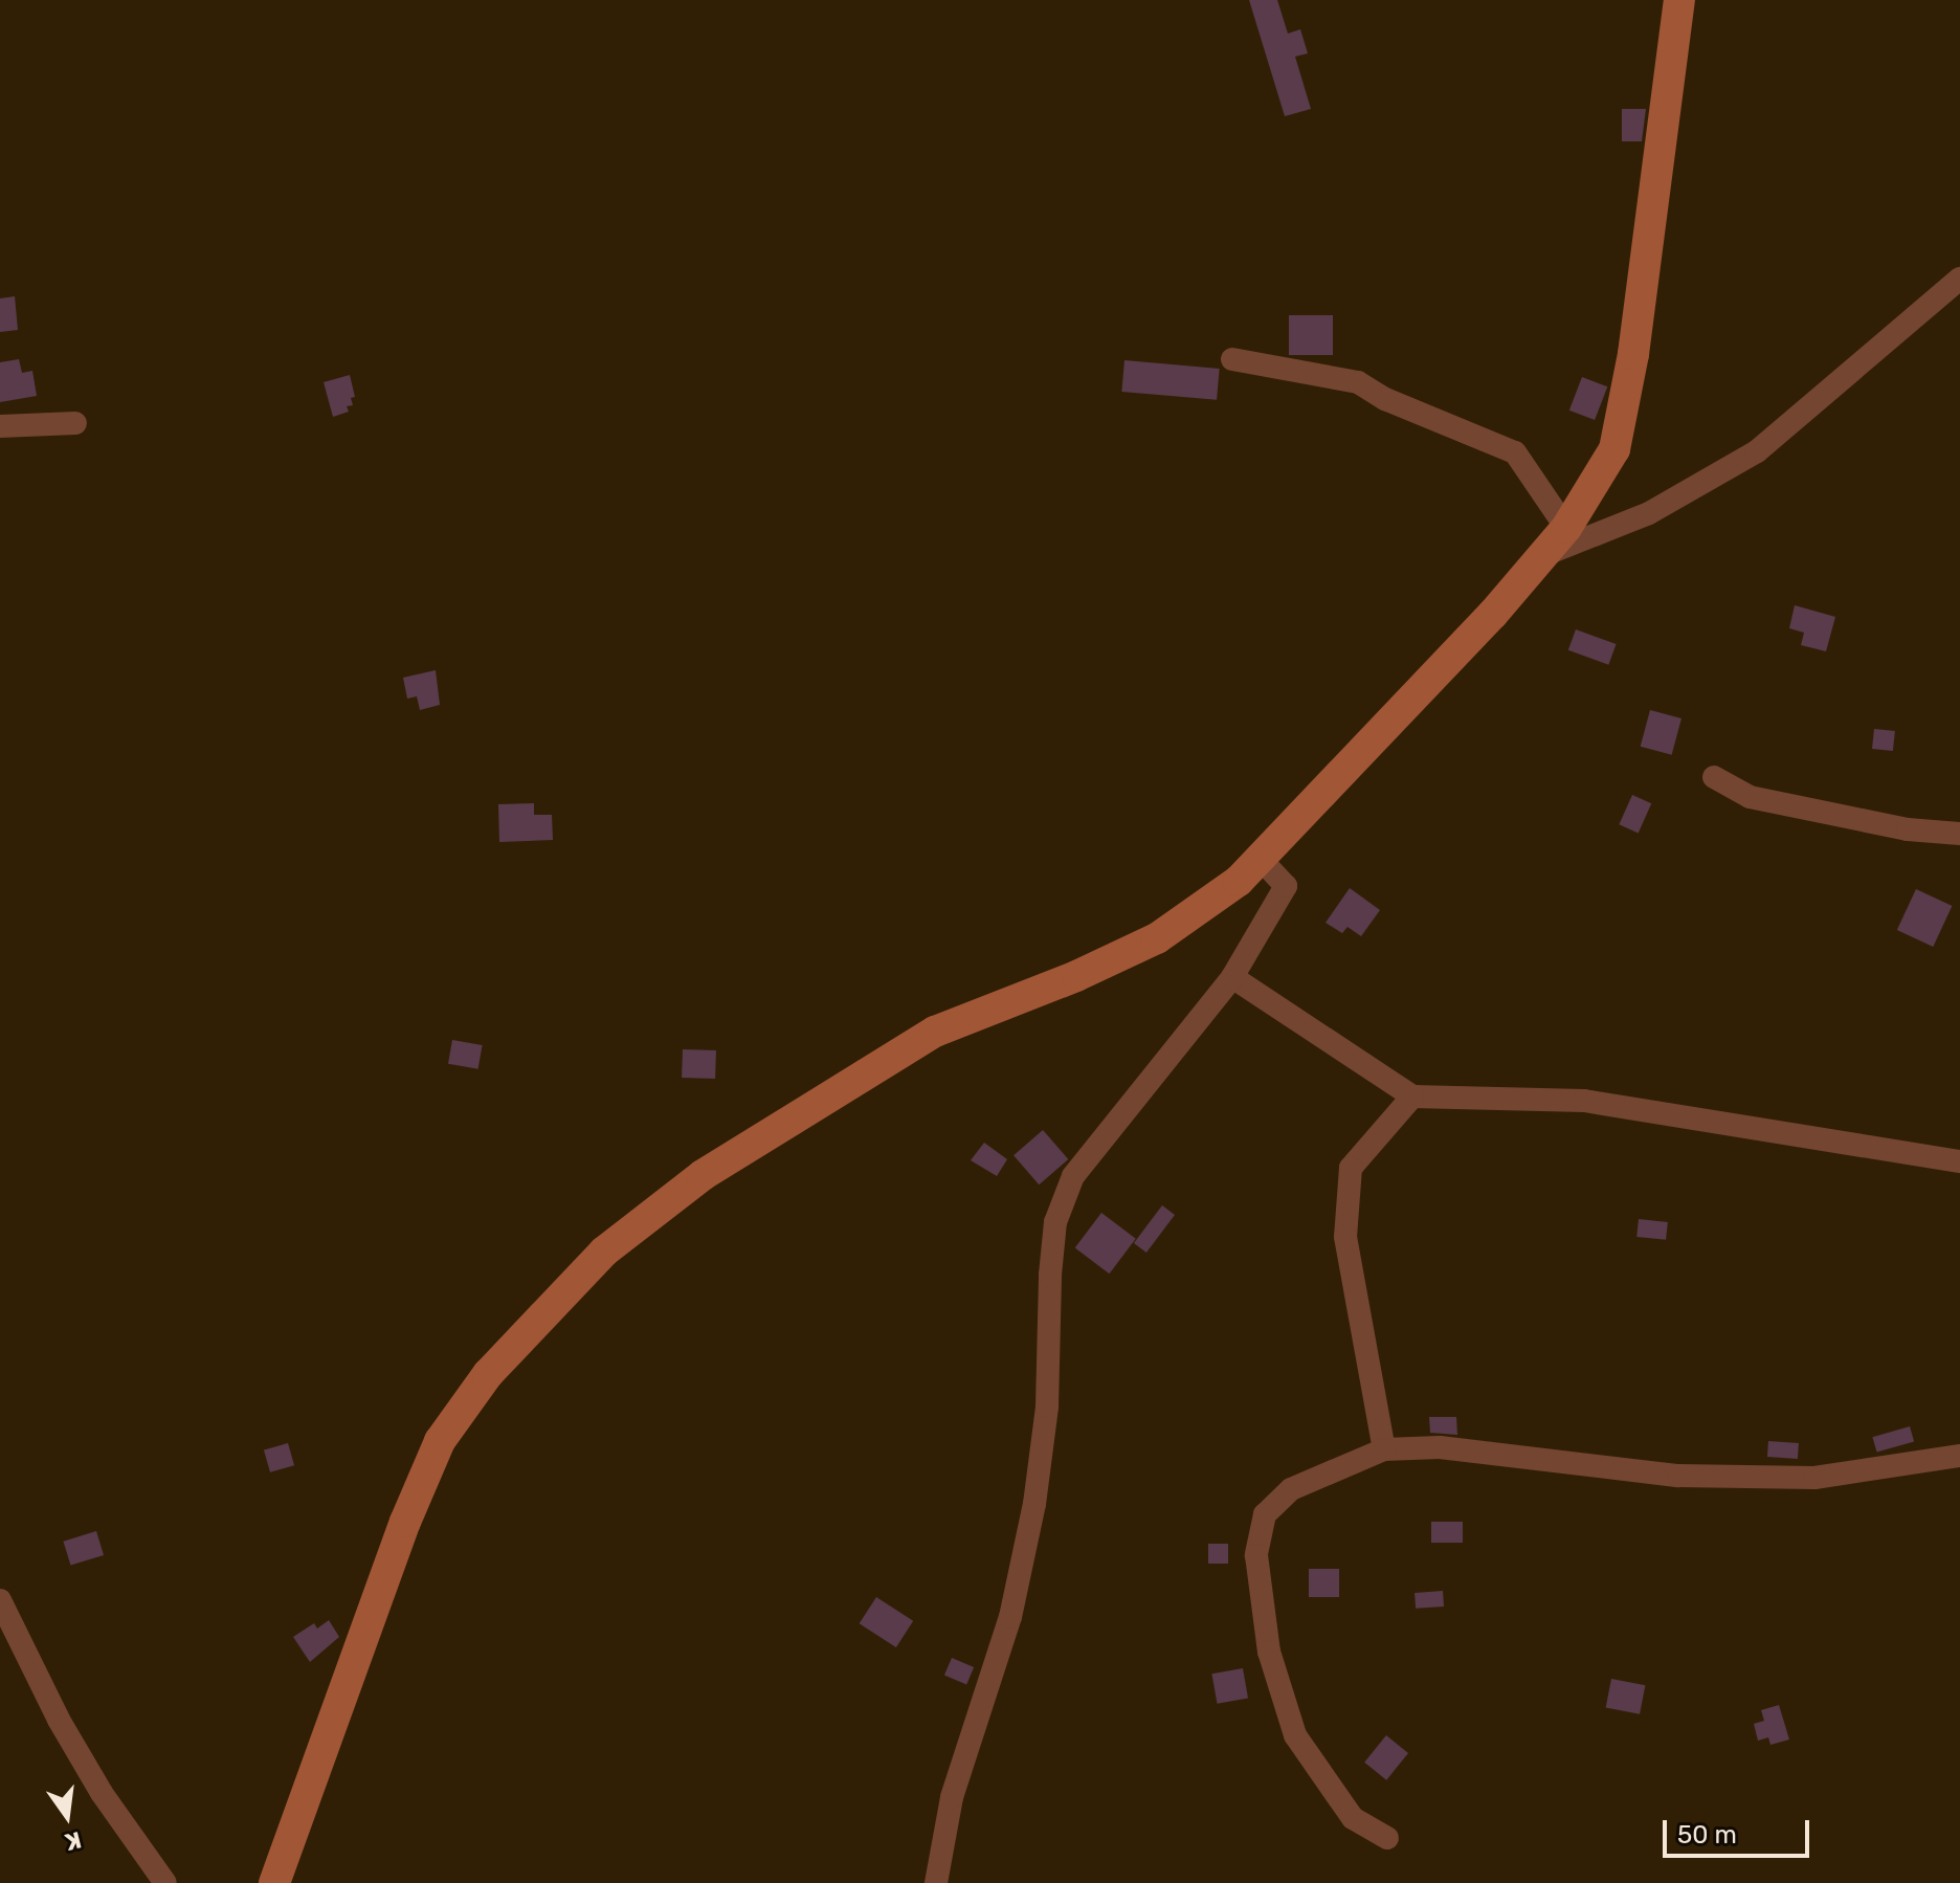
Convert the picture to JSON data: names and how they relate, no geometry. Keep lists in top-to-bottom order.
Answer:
{
  "scale_bar": "50 m",
  "north": "bottom"
}
